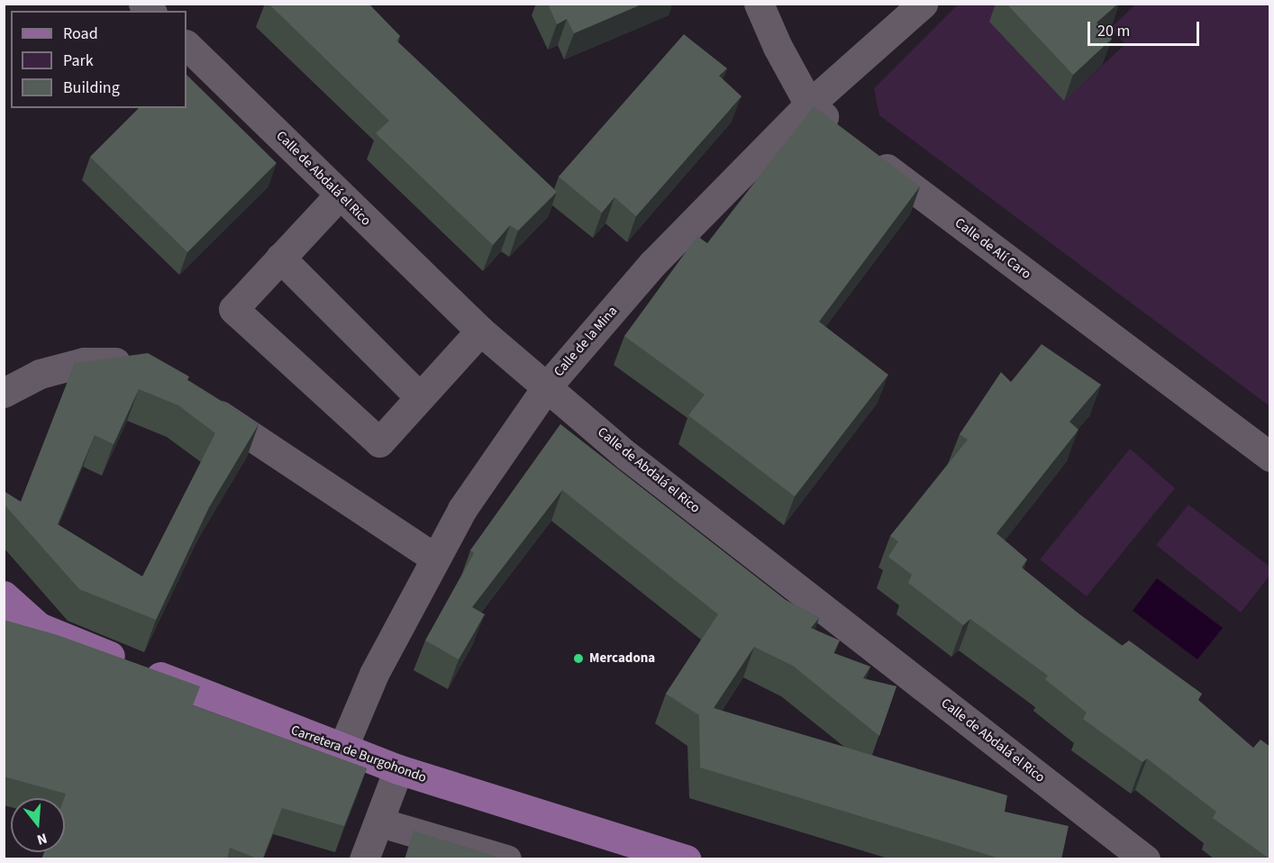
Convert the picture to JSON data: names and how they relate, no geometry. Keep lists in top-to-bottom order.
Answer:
{
  "streets": {
    "main road": ["Carretera de Burgohondo"],
    "street": ["Calle de Abdalá el Rico", "Calle de Alí Caro", "Calle de la Mina"]
  },
  "crossings": [
    ["Calle de Abdalá el Rico", "Calle de la Mina"],
    ["Calle de la Mina", "Carretera de Burgohondo"]
  ],
  "places": ["Mercadona"],
  "legend": ["Road", "Park", "Building"],
  "scale_bar": "20 m",
  "north": "bottom"
}
